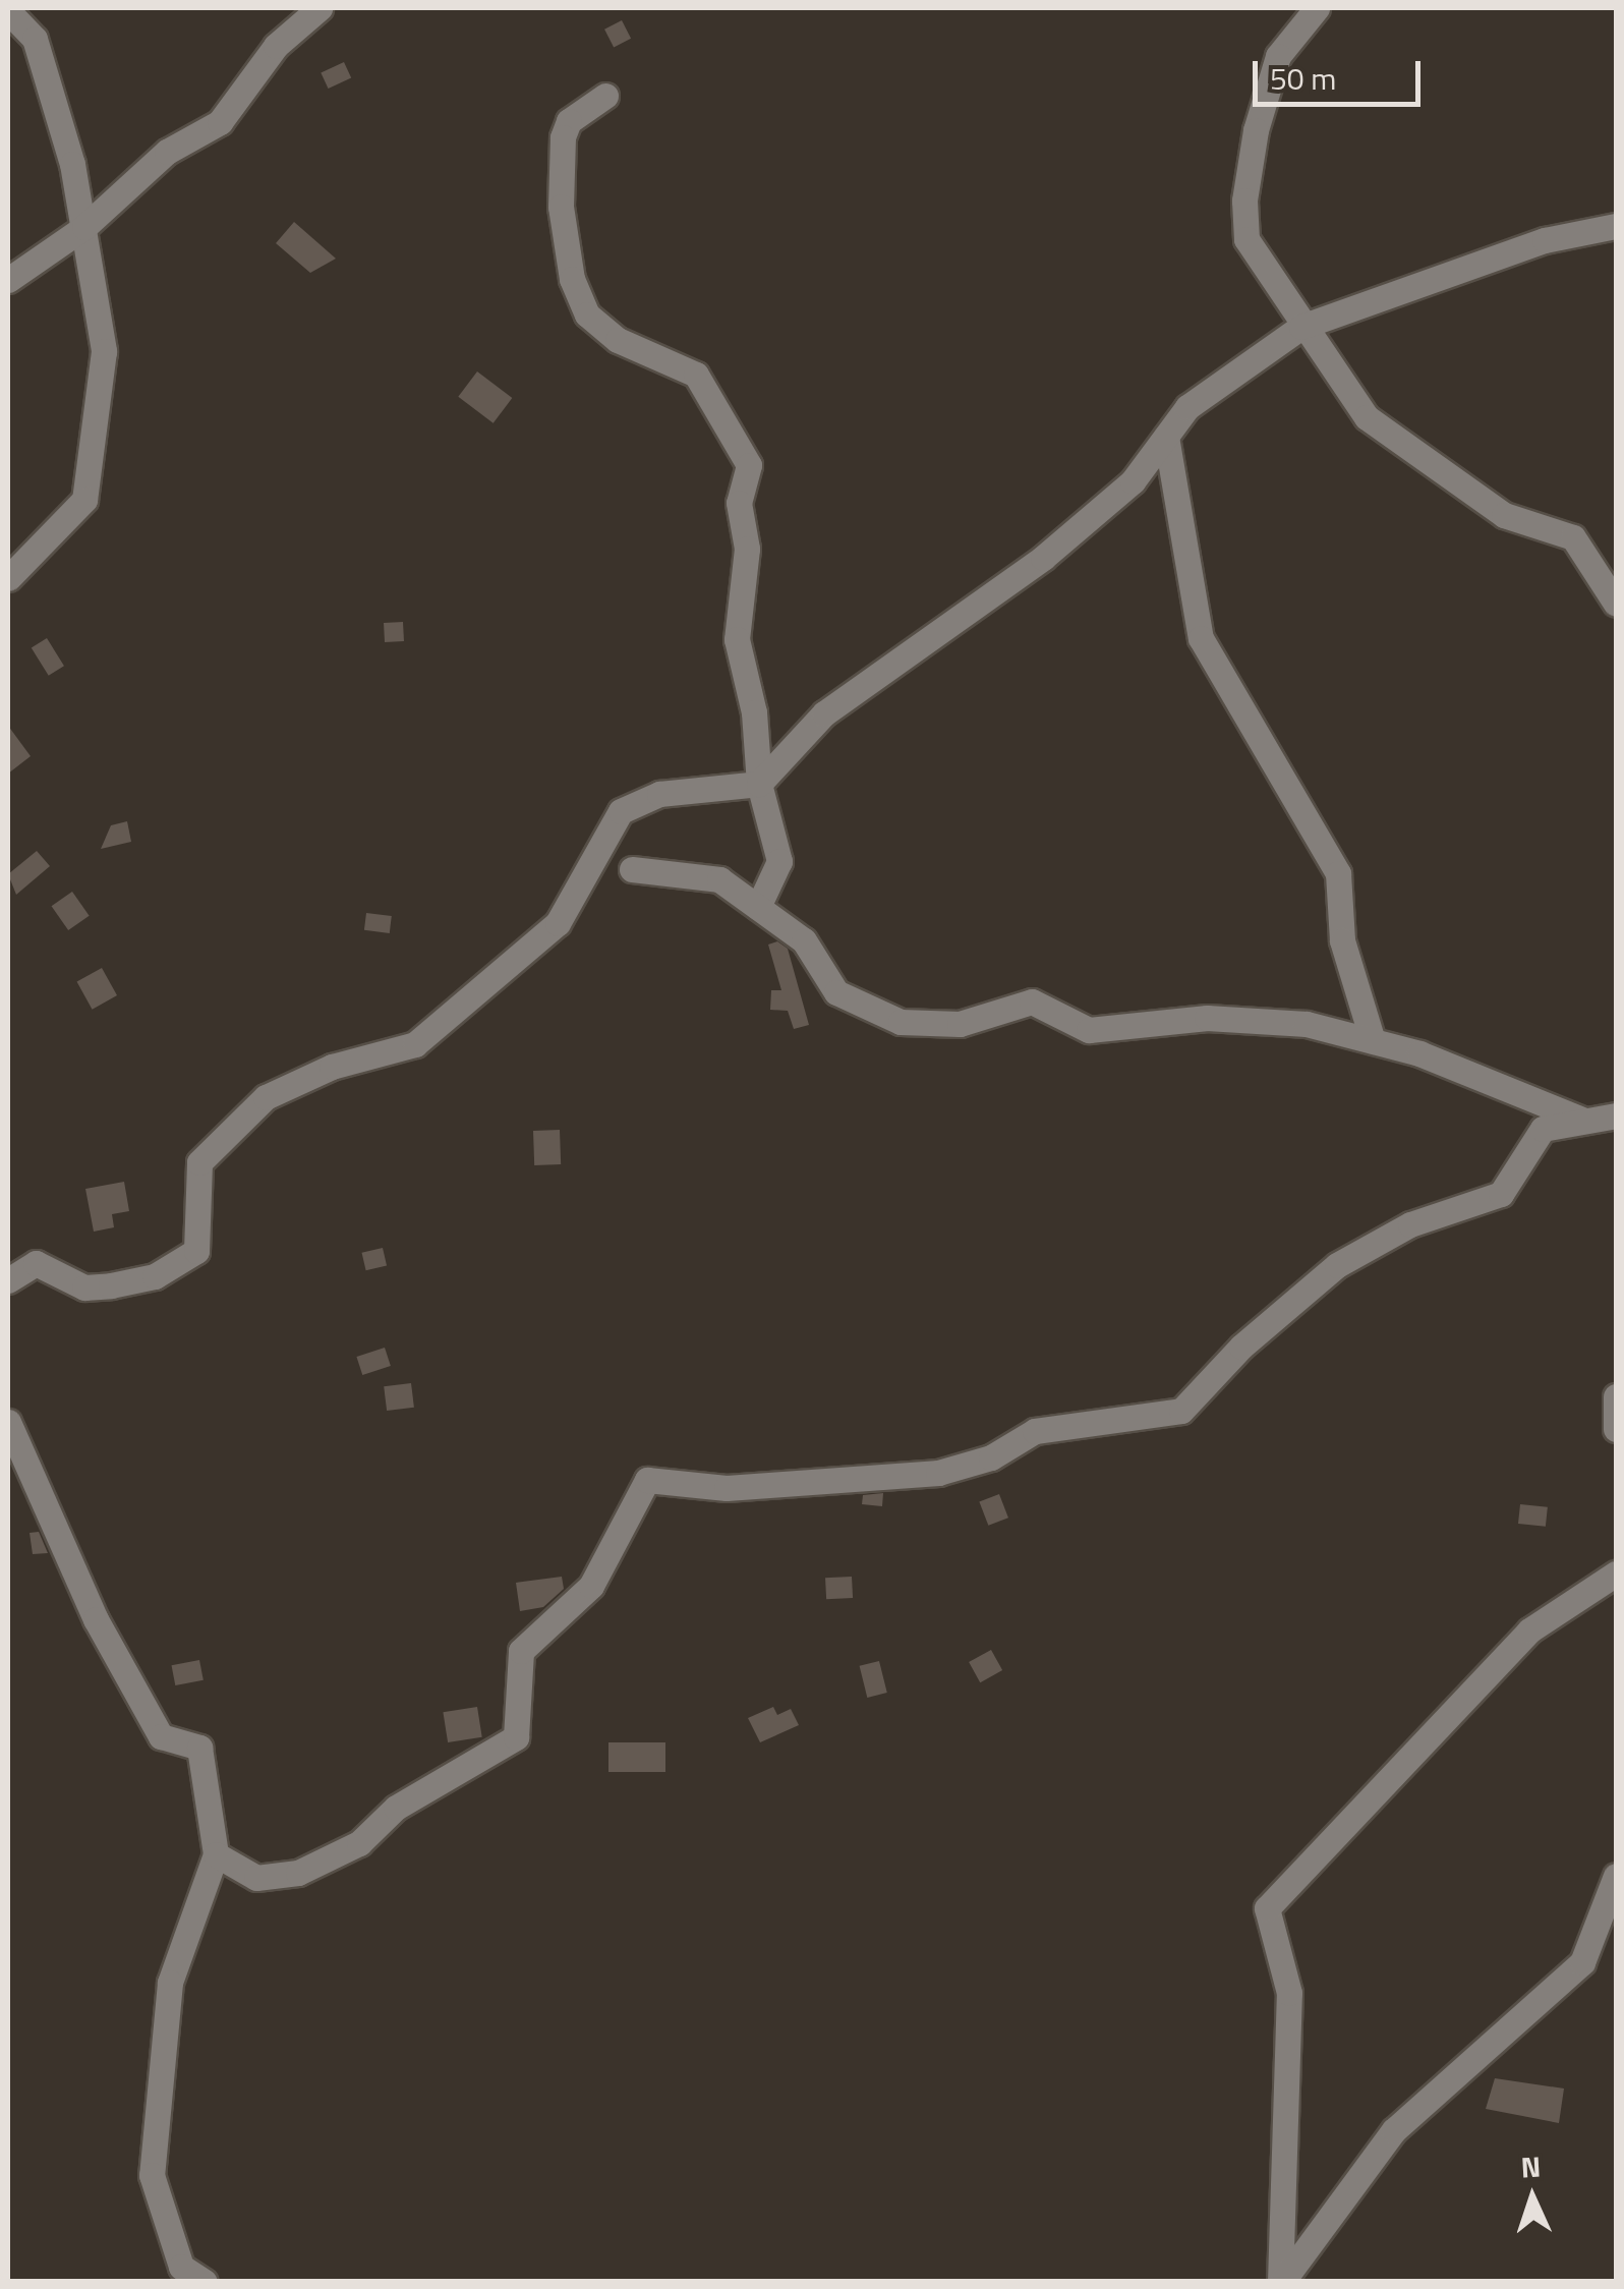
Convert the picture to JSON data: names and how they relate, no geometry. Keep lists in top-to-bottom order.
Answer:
{
  "scale_bar": "50 m",
  "north": "top"
}
